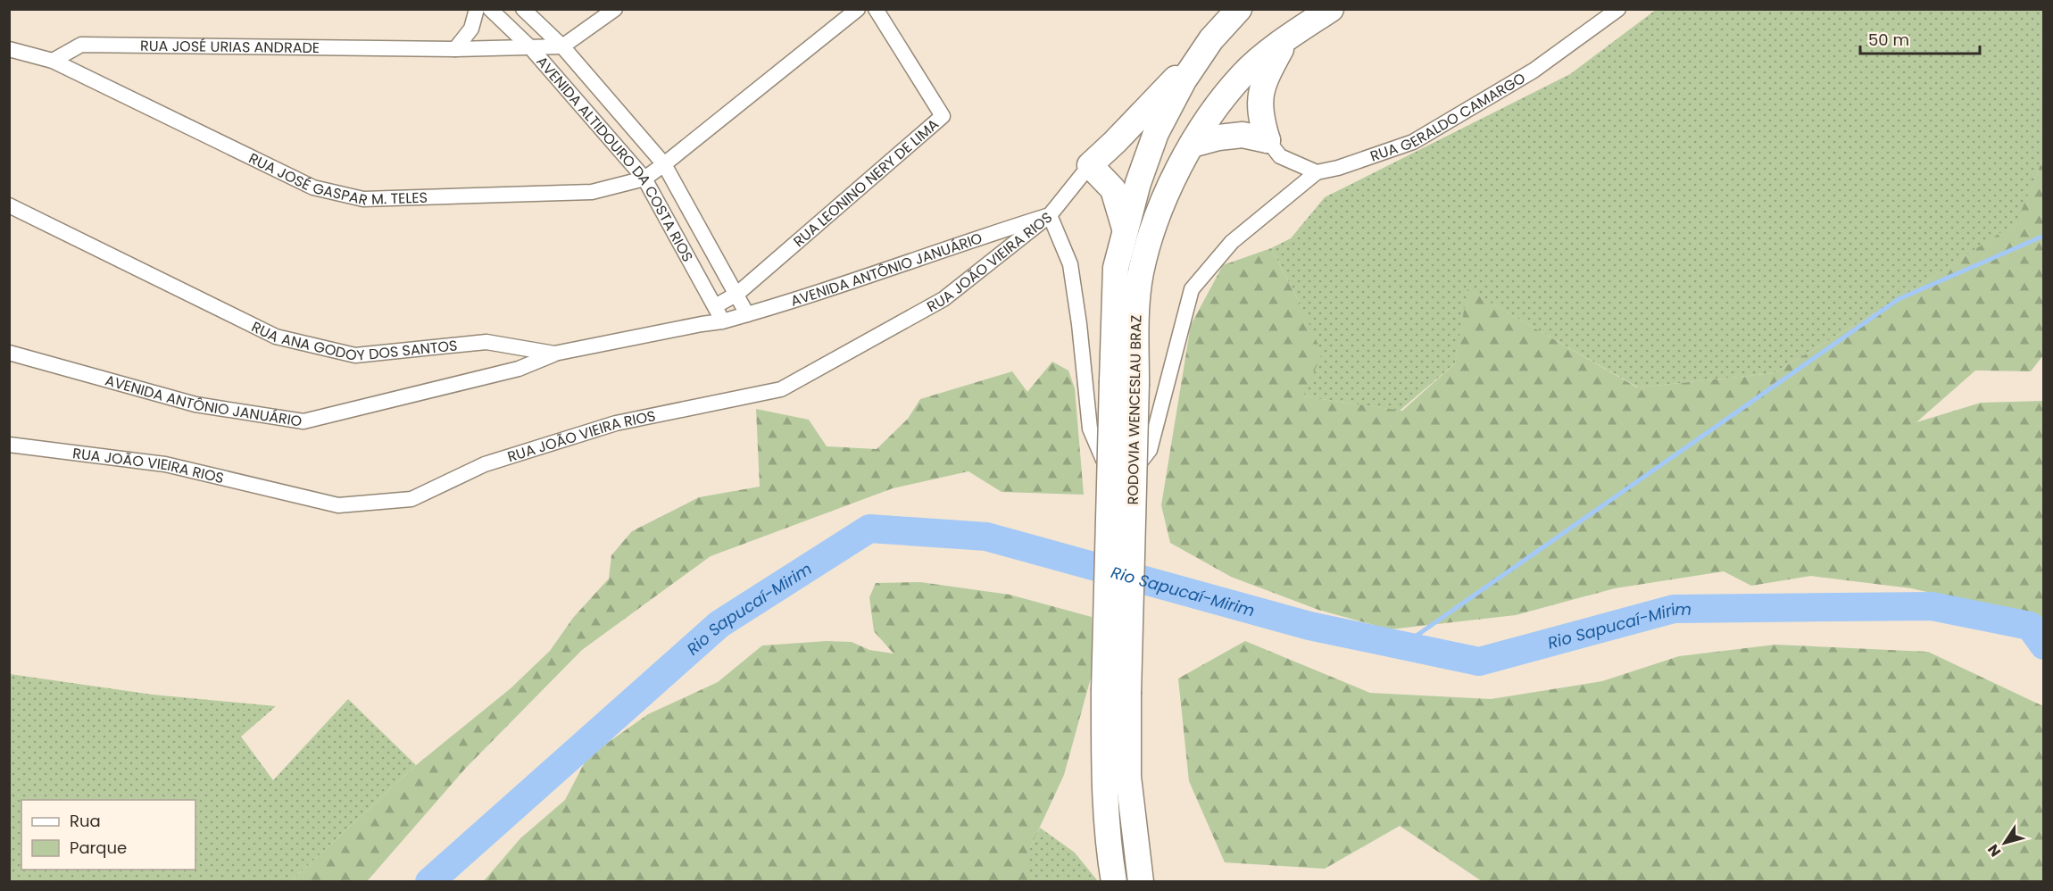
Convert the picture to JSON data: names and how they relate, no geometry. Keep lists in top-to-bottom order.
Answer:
{
  "streets": {
    "highway": ["RODOVIA WENCESLAU BRAZ"],
    "street": [
      "RUA JOSÉ URIAS ANDRADE",
      "RUA GERALDO CAMARGO",
      "AVENIDA ALTIDOURO DA COSTA RIOS",
      "RUA JOSÉ GASPAR M. TELES",
      "RUA LEONINO NERY DE LIMA",
      "RUA JOÃO VIEIRA RIOS",
      "AVENIDA ANTÔNIO JANUÁRIO",
      "RUA ANA GODOY DOS SANTOS"
    ]
  },
  "crossings": [
    ["RUA JOSÉ URIAS ANDRADE", "AVENIDA ALTIDOURO DA COSTA RIOS"],
    ["RUA JOSÉ URIAS ANDRADE", "RUA JOSÉ GASPAR M. TELES"],
    ["AVENIDA ALTIDOURO DA COSTA RIOS", "RUA JOSÉ GASPAR M. TELES"],
    ["AVENIDA ALTIDOURO DA COSTA RIOS", "RUA LEONINO NERY DE LIMA"],
    ["AVENIDA ALTIDOURO DA COSTA RIOS", "AVENIDA ANTÔNIO JANUÁRIO"],
    ["AVENIDA ALTIDOURO DA COSTA RIOS", "RUA ANA GODOY DOS SANTOS"],
    ["RUA JOÃO VIEIRA RIOS", "AVENIDA ANTÔNIO JANUÁRIO"],
    ["AVENIDA ANTÔNIO JANUÁRIO", "RUA ANA GODOY DOS SANTOS"]
  ],
  "water": ["Rio Sapucaí-Mirim"],
  "legend": ["Rua", "Parque"],
  "scale_bar": "50 m",
  "north": "bottom left"
}
